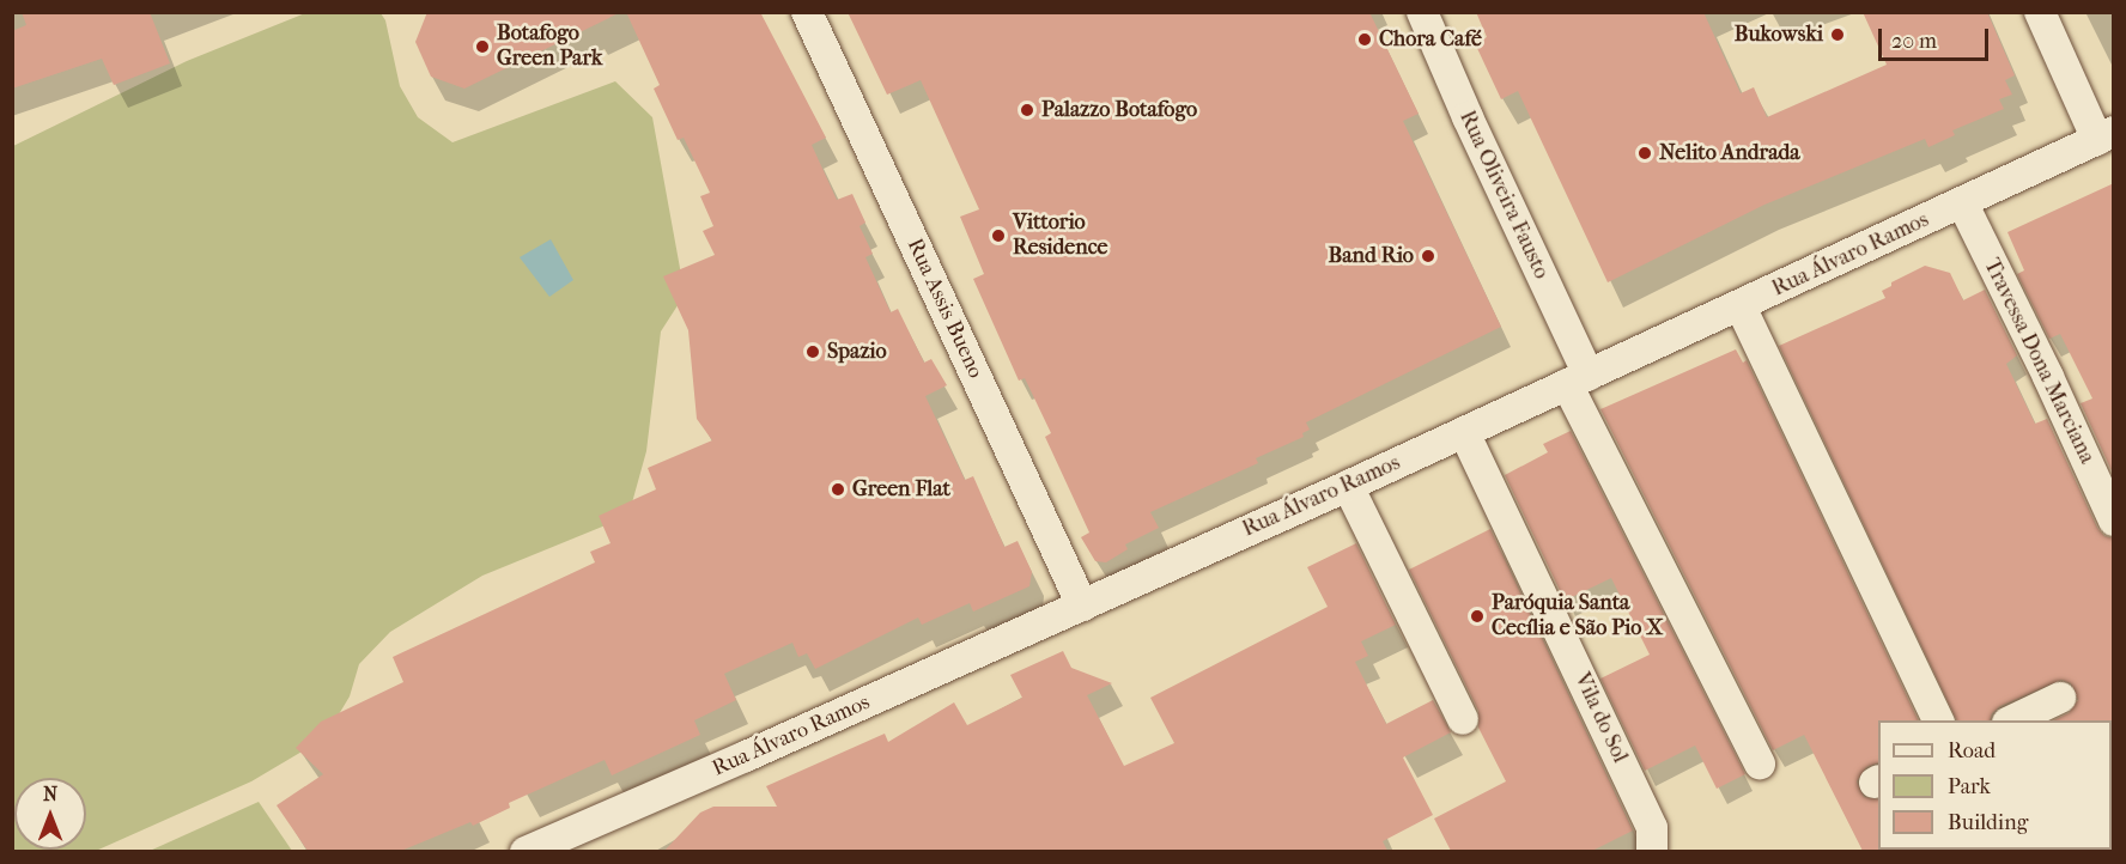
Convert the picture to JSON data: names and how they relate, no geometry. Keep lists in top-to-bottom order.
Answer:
{
  "streets": {
    "street": [
      "Rua Oliveira Fausto",
      "Rua Álvaro Ramos",
      "Rua Assis Bueno",
      "Travessa Dona Marciana",
      "Vila do Sol"
    ]
  },
  "crossings": [
    ["Rua Oliveira Fausto", "Rua Álvaro Ramos"],
    ["Rua Álvaro Ramos", "Rua Assis Bueno"],
    ["Rua Álvaro Ramos", "Travessa Dona Marciana"],
    ["Rua Álvaro Ramos", "Vila do Sol"]
  ],
  "places": [
    "Bukowski",
    "Chora Café",
    "Botafogo Green Park",
    "Palazzo Botafogo",
    "Nelito Andrada",
    "Vittorio Residence",
    "Band Rio",
    "Spazio",
    "Green Flat",
    "Paróquia Santa Cecília e São Pio X"
  ],
  "legend": ["Road", "Park", "Building"],
  "scale_bar": "20 m",
  "north": "top"
}
